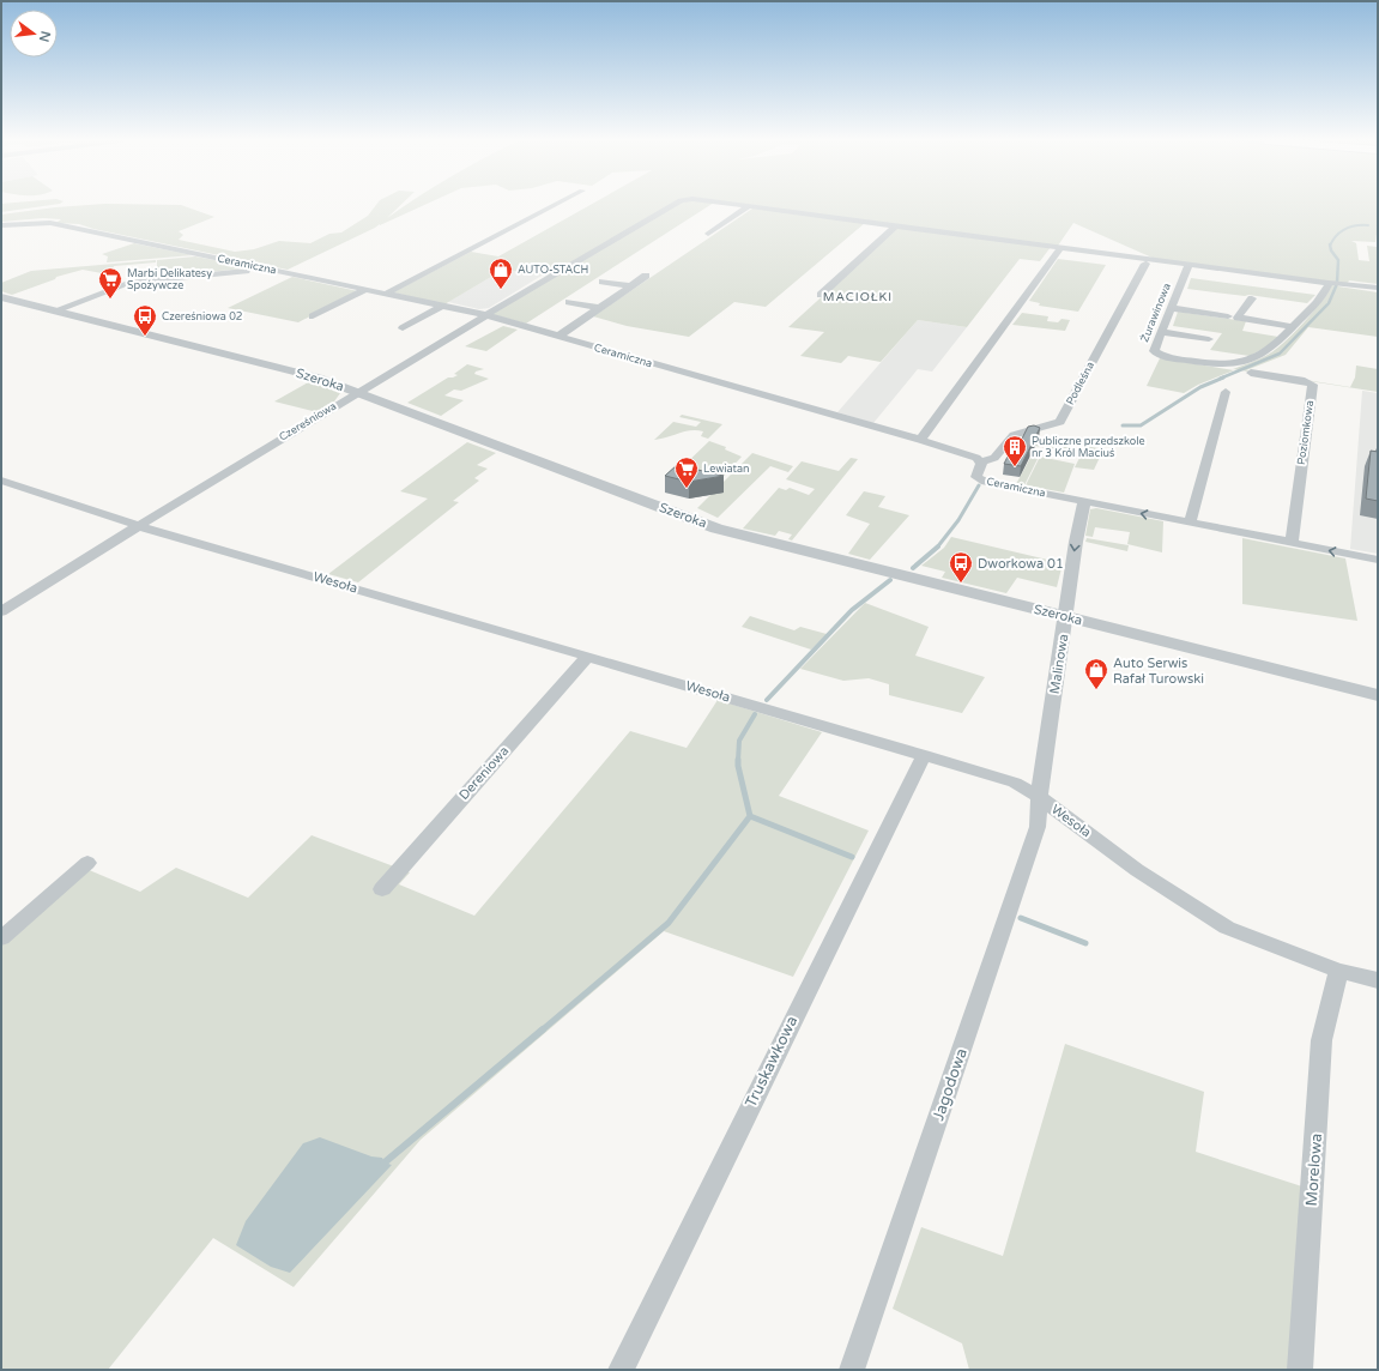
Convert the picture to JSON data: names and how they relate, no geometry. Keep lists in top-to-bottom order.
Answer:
{
  "streets": {
    "street": [
      "Ceramiczna",
      "Żurawinowa",
      "Szeroka",
      "Podleśna",
      "Czereśniowa",
      "Poziomkowa",
      "Wesoła",
      "Malinowa",
      "Dereniowa",
      "Truskawkowa",
      "Jagodowa",
      "Morelowa"
    ]
  },
  "crossings": [
    ["Ceramiczna", "Podleśna"],
    ["Ceramiczna", "Czereśniowa"],
    ["Ceramiczna", "Poziomkowa"],
    ["Ceramiczna", "Malinowa"],
    ["Szeroka", "Czereśniowa"],
    ["Szeroka", "Malinowa"],
    ["Czereśniowa", "Wesoła"],
    ["Wesoła", "Malinowa"],
    ["Wesoła", "Dereniowa"],
    ["Wesoła", "Truskawkowa"],
    ["Wesoła", "Jagodowa"],
    ["Wesoła", "Morelowa"],
    ["Malinowa", "Jagodowa"]
  ],
  "one_way": ["Malinowa"],
  "districts": ["MACIOŁKI"],
  "places": {
    "shop": ["AUTO-STACH", "Auto Serwis Rafał Turowski"],
    "supermarket": ["Marbi Delikatesy Spożywcze", "Lewiatan"],
    "bus stop": ["Czereśniowa 02", "Dworkowa 01"],
    "building": ["Publiczne przedszkole nr 3 Król Maciuś"]
  },
  "north": "right"
}
